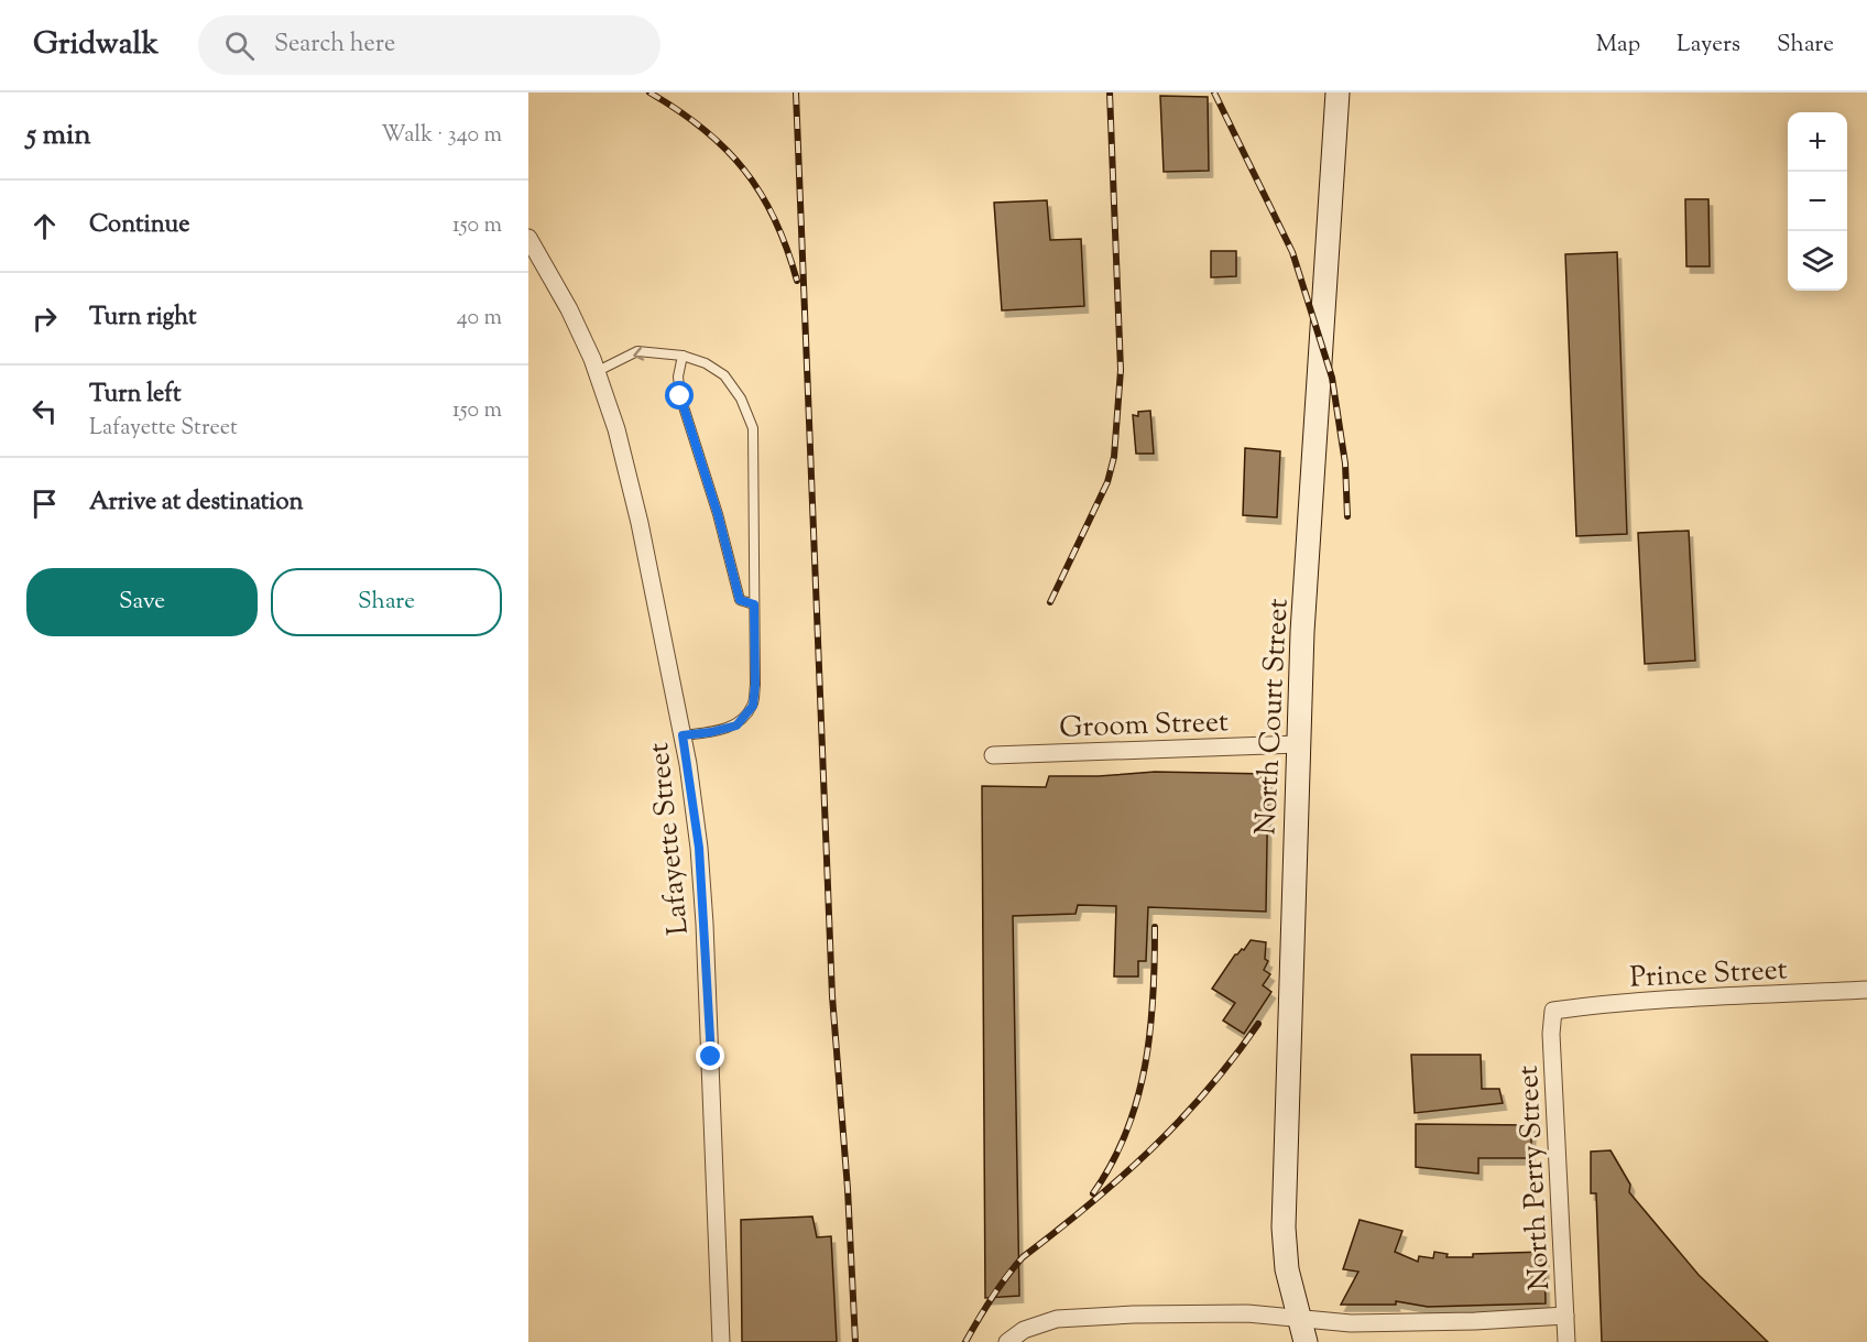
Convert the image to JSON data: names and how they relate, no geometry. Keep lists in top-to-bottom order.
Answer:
{
  "streets": {
    "main road": ["North Court Street"],
    "street": [
      "Groom Street",
      "Lafayette Street",
      "Prince Street",
      "North Perry Street"
    ]
  },
  "crossings": [
    ["North Court Street", "Groom Street"],
    ["Prince Street", "North Perry Street"]
  ],
  "page": {
    "header": "Gridwalk",
    "search": "Search here",
    "nav": ["Map", "Layers", "Share"],
    "heading": ["5 min", "Walk · 340 m"],
    "map_buttons": ["+", "−"],
    "list": [
      ["Continue", "150 m"],
      ["Turn right", "40 m"],
      ["Turn left", "Lafayette Street", "150 m"],
      "Arrive at destination"
    ],
    "buttons": ["Save", "Share"]
  }
}
